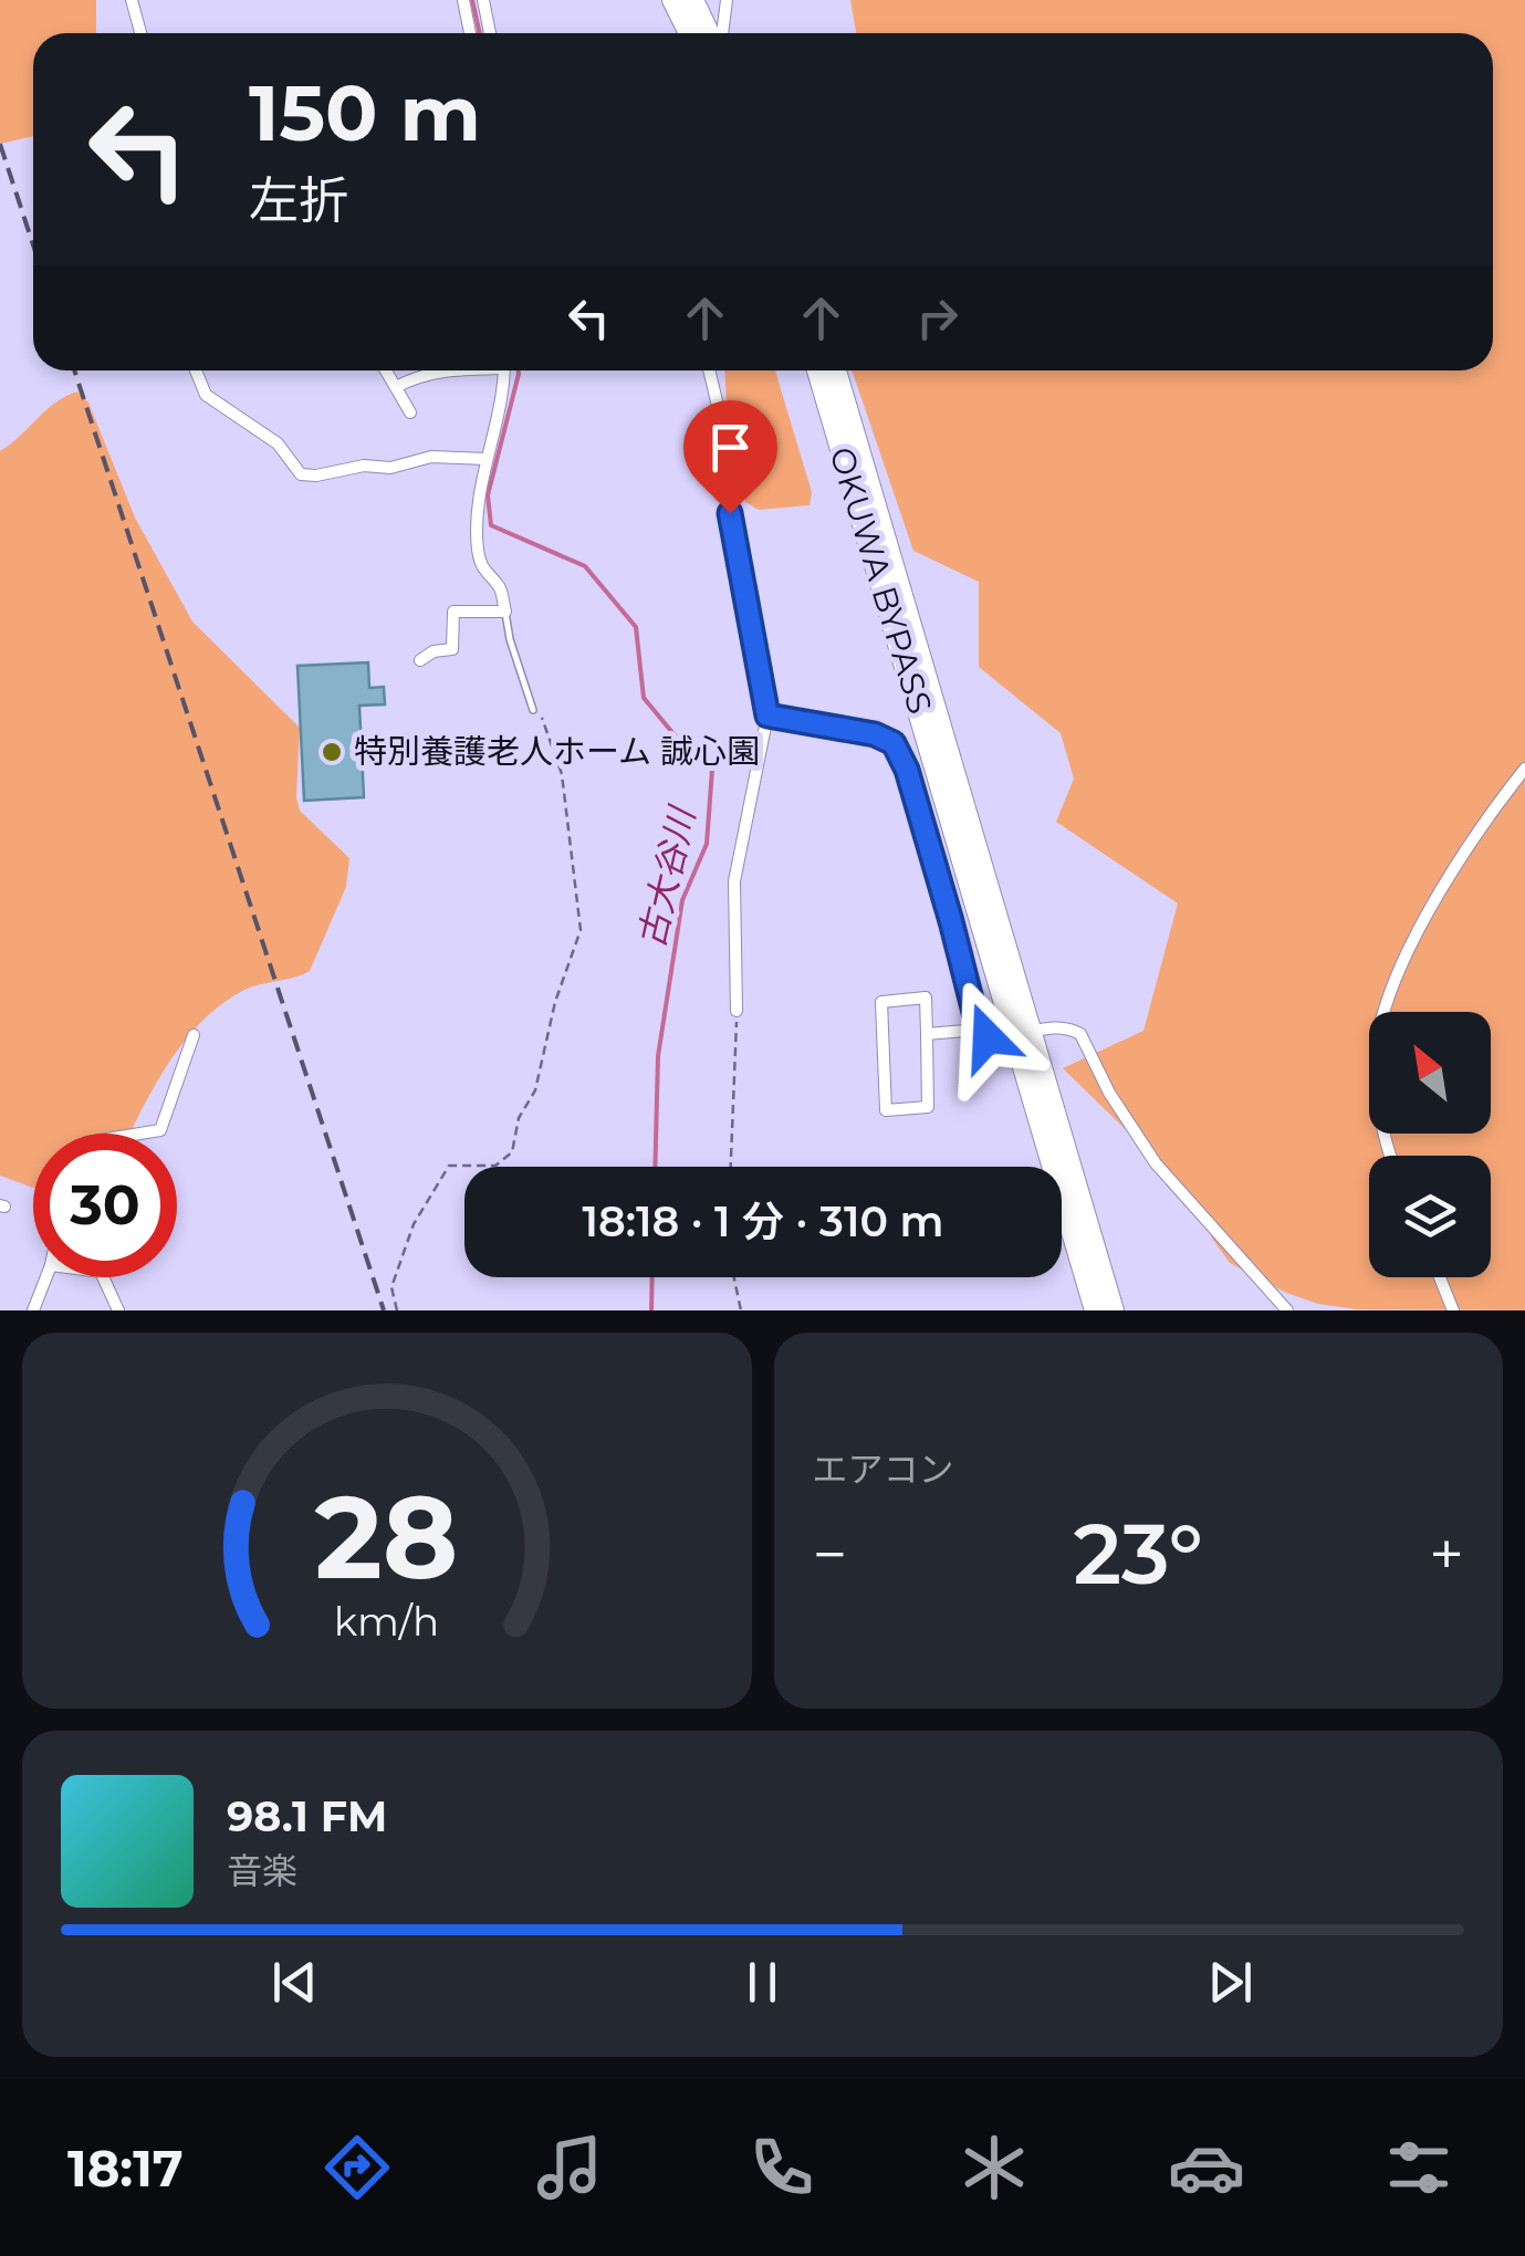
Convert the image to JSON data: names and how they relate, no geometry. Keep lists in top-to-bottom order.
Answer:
{
  "streets": {
    "highway": ["OKUWA BYPASS"]
  },
  "water": ["古大谷川"],
  "places": ["特別養護老人ホーム 誠心園"],
  "north": "top left",
  "page": {
    "turn": ["150 m", "左折"],
    "limit": "30",
    "trip": "18:18 · 1 分 · 310 m",
    "tile": "エアコン",
    "heat": ["−", "23°", "+"],
    "song": ["98.1 FM", "音楽"],
    "tabs": "18:17",
    "gauge": ["28", "km/h"]
  }
}
